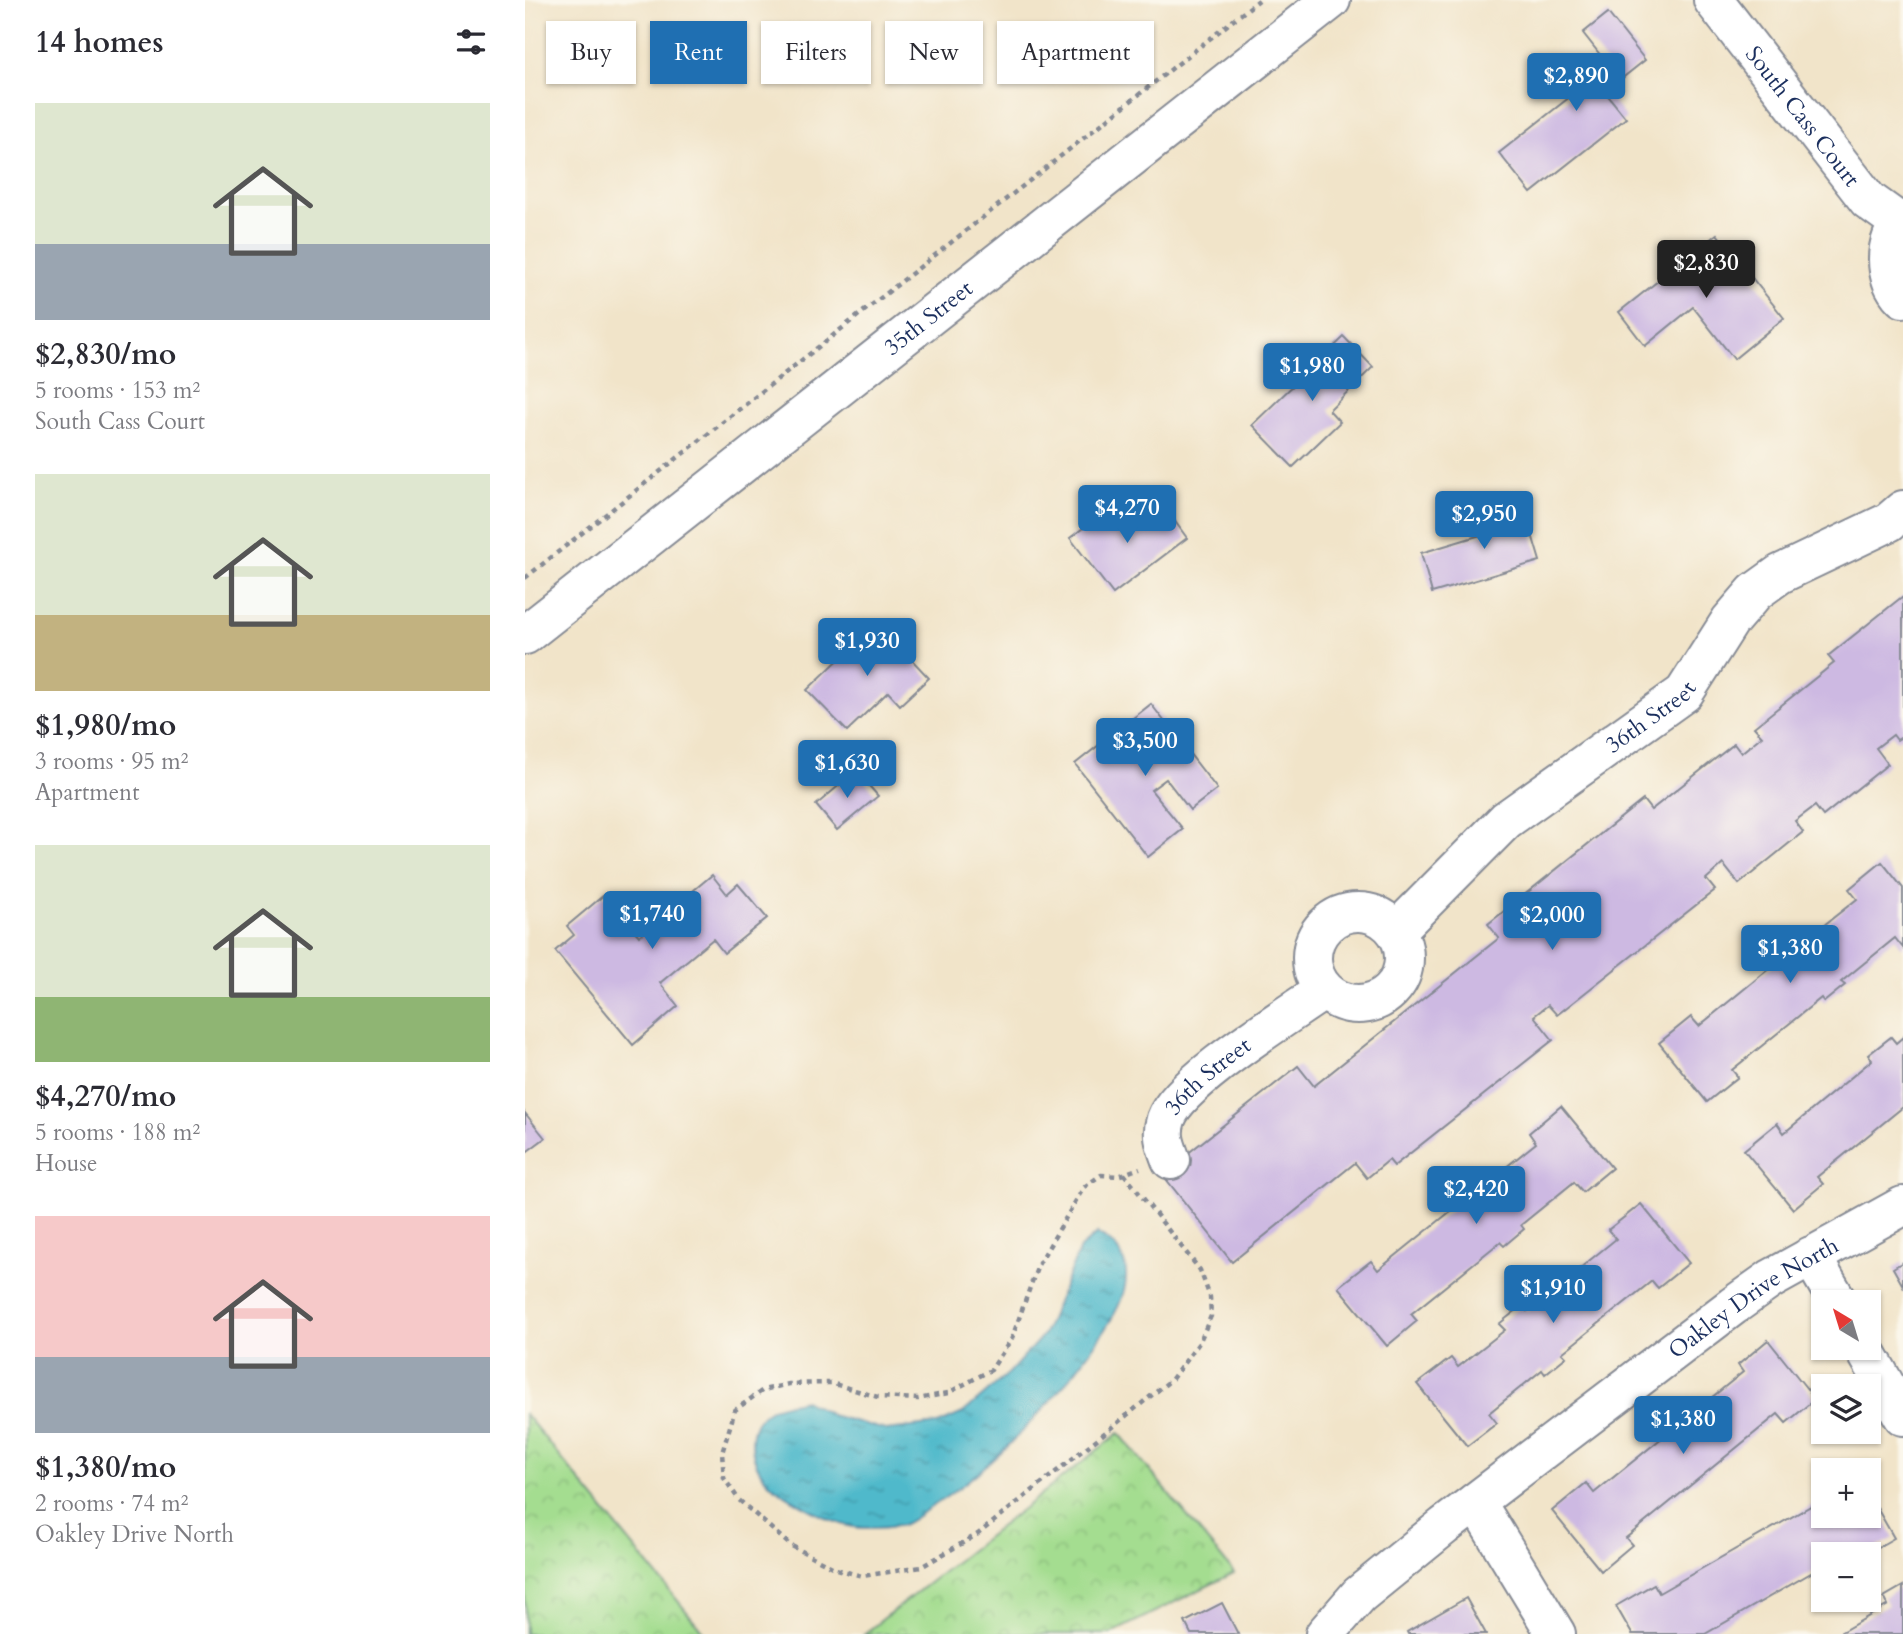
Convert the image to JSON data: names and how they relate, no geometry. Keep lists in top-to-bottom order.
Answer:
{
  "streets": {
    "street": [
      "South Cass Court",
      "35th Street",
      "36th Street",
      "Oakley Drive North"
    ]
  },
  "north": "top left",
  "page": {
    "heading": "14 homes",
    "chip": [
      "Buy",
      "Rent",
      "Filters",
      "New",
      "Apartment"
    ],
    "price": [
      "$2,890",
      "$2,830",
      "$1,980",
      "$4,270",
      "$2,950",
      "$1,930",
      "$3,500",
      "$1,630",
      "$1,740",
      "$2,000",
      "$1,380",
      "$2,420",
      "$1,910",
      "$1,380"
    ],
    "list": [
      {
        "name": "$2,830/mo",
        "note": "5 rooms · 153 m² · South Cass Court"
      },
      {
        "name": "$1,980/mo",
        "note": "3 rooms · 95 m² · Apartment"
      },
      {
        "name": "$4,270/mo",
        "note": "5 rooms · 188 m² · House"
      },
      {
        "name": "$1,380/mo",
        "note": "2 rooms · 74 m² · Oakley Drive North"
      }
    ],
    "map_buttons": ["+", "−"]
  }
}
